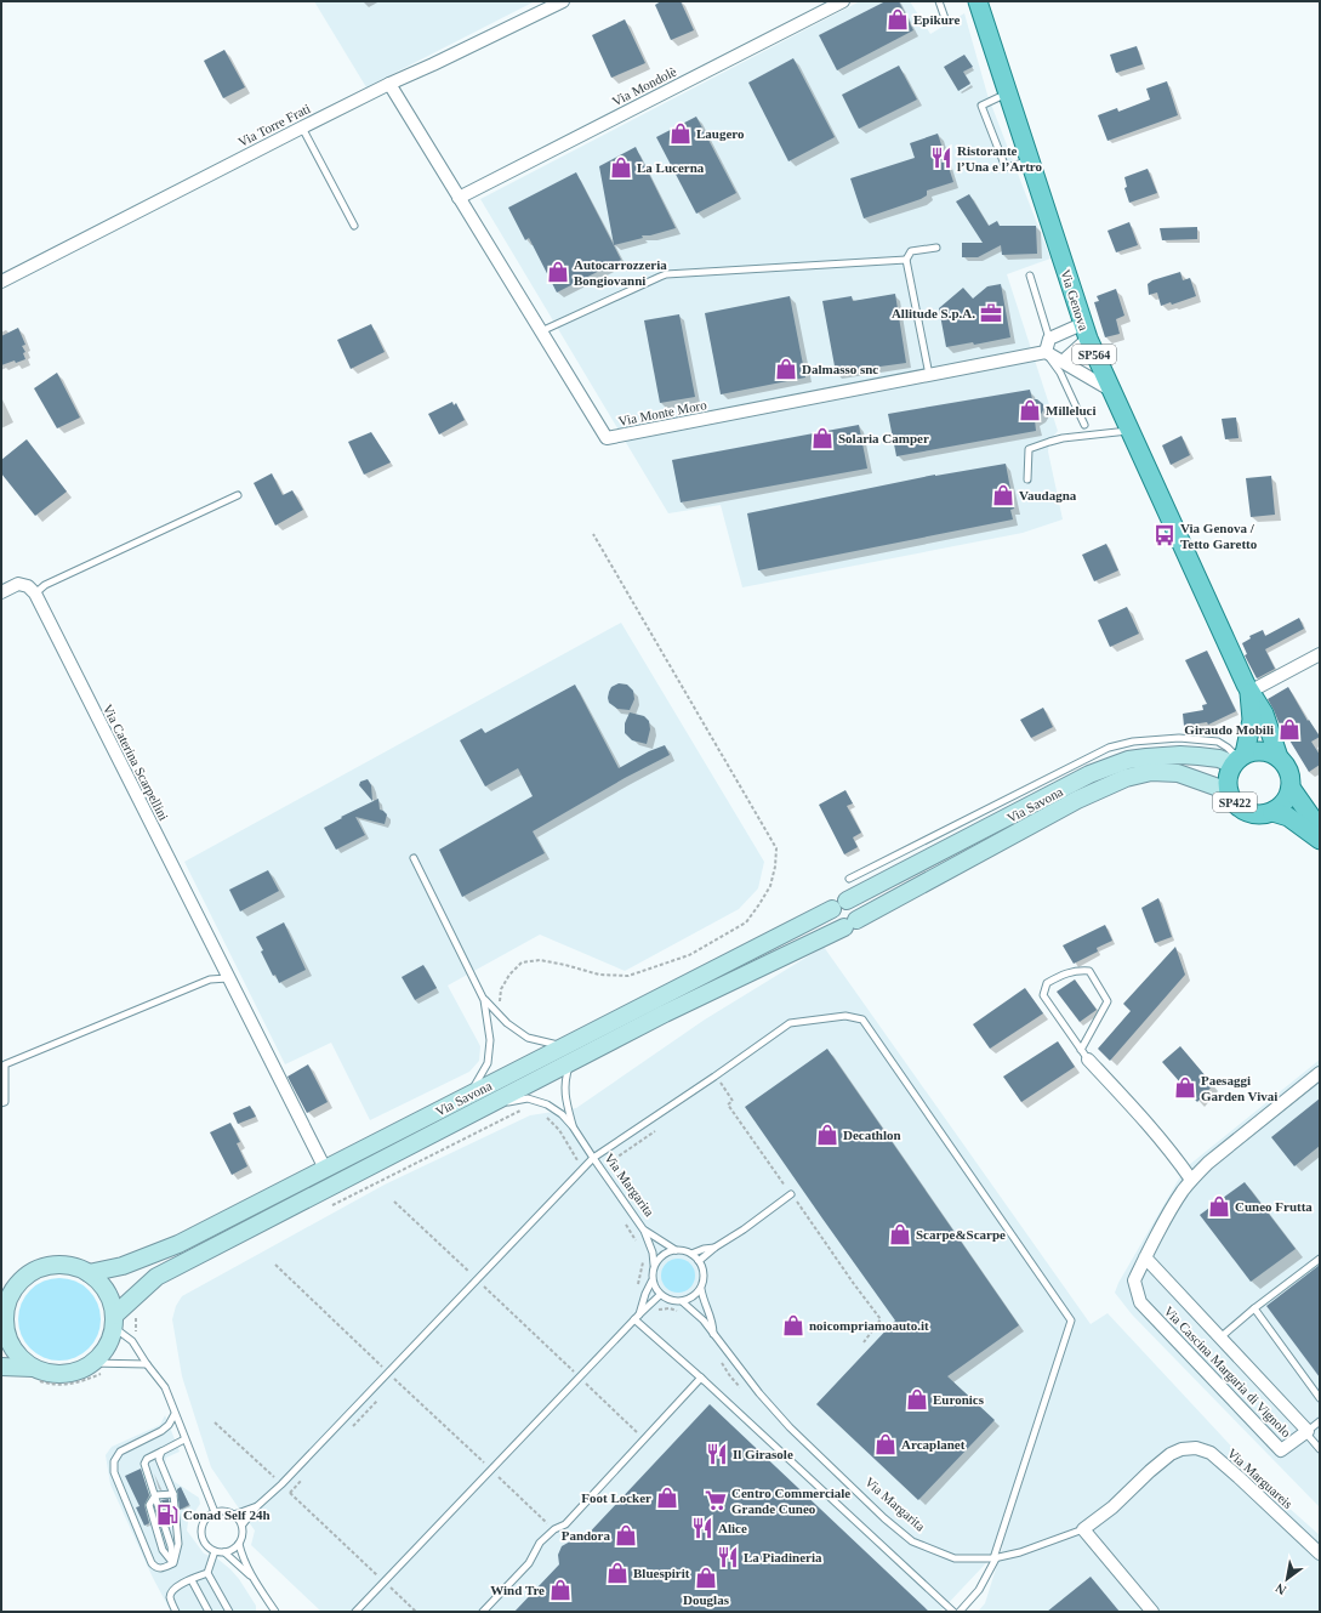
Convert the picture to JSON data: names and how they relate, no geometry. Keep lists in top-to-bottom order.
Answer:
{
  "streets": {
    "main road": ["Via Genova", "SP564", "SP422"],
    "street": [
      "Via Mondolè",
      "Via Torre Frati",
      "Via Monte Moro",
      "Via Caterina Scarpellini",
      "Via Savona",
      "Via Cascina Margaria di Vignolo",
      "Via Marguareis"
    ],
    "lane": ["Via Margarita"]
  },
  "crossings": [
    ["Via Mondolè", "Via Monte Moro"],
    ["Via Torre Frati", "Via Monte Moro"],
    ["Via Genova", "SP422"],
    ["Via Genova", "Via Savona"],
    ["Via Caterina Scarpellini", "Via Savona"],
    ["SP422", "Via Savona"],
    ["Via Savona", "Via Margarita"],
    ["Via Margarita", "Via Marguareis"]
  ],
  "places": {
    "shop": [
      "Epikure",
      "Laugero",
      "La Lucerna",
      "Autocarrozzeria Bongiovanni",
      "Dalmasso snc",
      "Milleluci",
      "Solaria Camper",
      "Vaudagna",
      "Giraudo Mobili",
      "Paesaggi Garden Vivai",
      "Decathlon",
      "Cuneo Frutta",
      "Scarpe&Scarpe",
      "noicompriamoauto.it",
      "Euronics",
      "Arcaplanet",
      "Foot Locker",
      "Pandora",
      "Bluespirit",
      "Douglas",
      "Wind Tre"
    ],
    "restaurant": [
      "Ristorante l’Una e l’Artro",
      "Il Girasole",
      "Alice",
      "La Piadineria"
    ],
    "office": ["Allitude S.p.A."],
    "bus stop": ["Via Genova / Tetto Garetto"],
    "supermarket": ["Centro Commerciale Grande Cuneo"],
    "fuel station": ["Conad Self 24h"]
  },
  "north": "bottom left"
}
